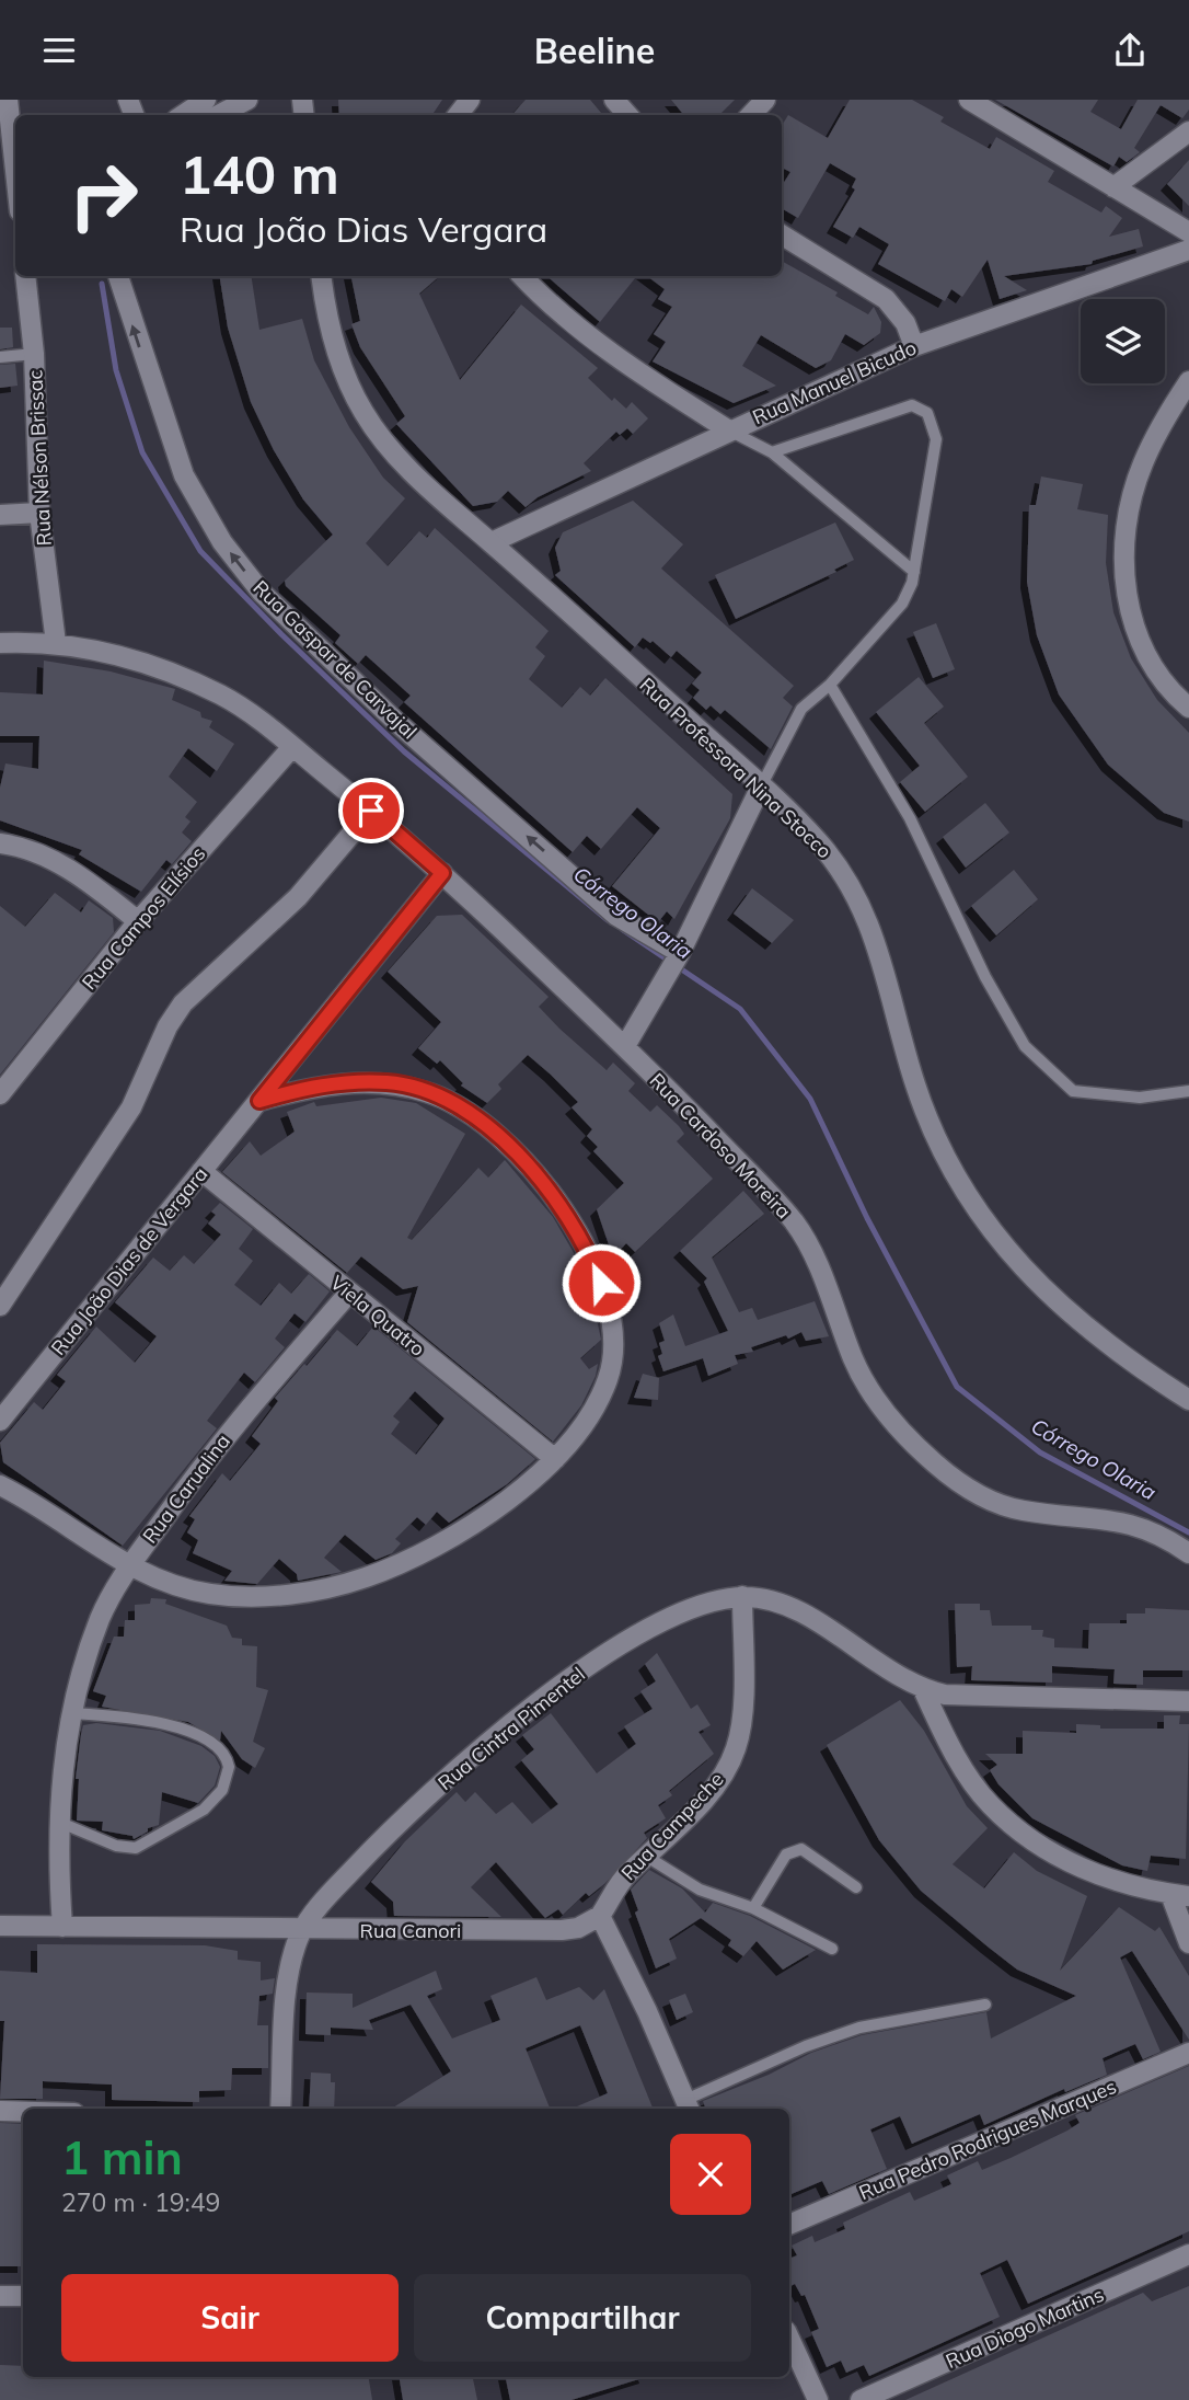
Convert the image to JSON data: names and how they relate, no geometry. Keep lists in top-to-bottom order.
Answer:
{
  "streets": {
    "street": [
      "Rua Manuel Bicudo",
      "Rua Nélson Brissac",
      "Rua Gaspar de Carvajal",
      "Rua Professora Nina Stocco",
      "Rua Campos Elísios",
      "Rua Cardoso Moreira",
      "Rua João Dias de Vergara",
      "Viela Quatro",
      "Rua Carualina",
      "Rua Cintra Pimentel",
      "Rua Campeche",
      "Rua Canori",
      "Rua Pedro Rodrigues Marques",
      "Rua Diogo Martins"
    ]
  },
  "crossings": [
    ["Rua Manuel Bicudo", "Rua Professora Nina Stocco"],
    ["Rua Nélson Brissac", "Rua Cardoso Moreira"],
    ["Rua Campos Elísios", "Rua Cardoso Moreira"],
    ["Rua Cardoso Moreira", "Rua João Dias de Vergara"],
    ["Rua João Dias de Vergara", "Viela Quatro"],
    ["Viela Quatro", "Rua Carualina"],
    ["Rua Carualina", "Rua Canori"],
    ["Rua Cintra Pimentel", "Rua Campeche"],
    ["Rua Cintra Pimentel", "Rua Canori"],
    ["Rua Campeche", "Rua Canori"]
  ],
  "one_way": ["Rua Gaspar de Carvajal"],
  "water": ["Córrego Olaria"],
  "page": {
    "header": "Beeline",
    "turn": ["140 m", "Rua João Dias Vergara"],
    "heading": ["1 min", "270 m · 19:49"],
    "buttons": ["Sair", "Compartilhar"]
  }
}
